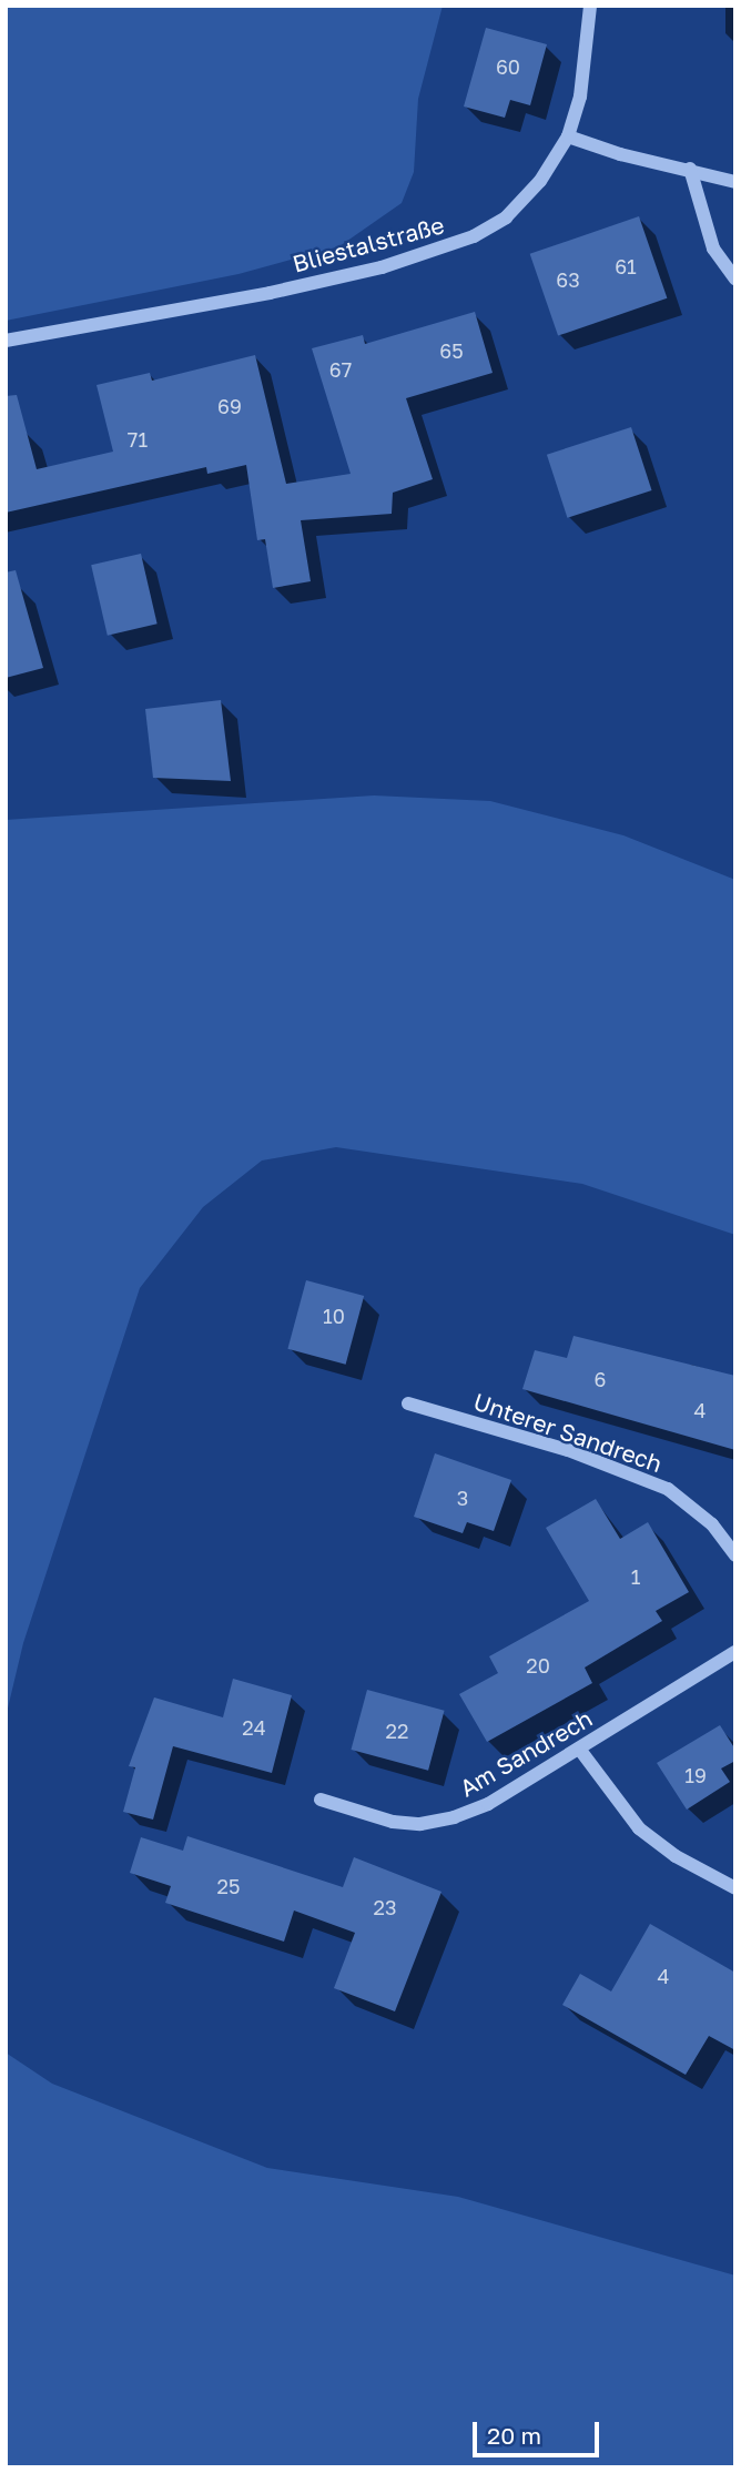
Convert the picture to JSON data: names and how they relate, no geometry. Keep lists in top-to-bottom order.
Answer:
{
  "streets": {
    "street": ["Bliestalstraße", "Unterer Sandrech", "Am Sandrech"]
  },
  "house_numbers": [
    "60",
    "61",
    "63",
    "65",
    "67",
    "69",
    "71",
    "10",
    "6",
    "4",
    "3",
    "1",
    "20",
    "24",
    "22",
    "19",
    "25",
    "23",
    "4"
  ],
  "scale_bar": "20 m"
}
